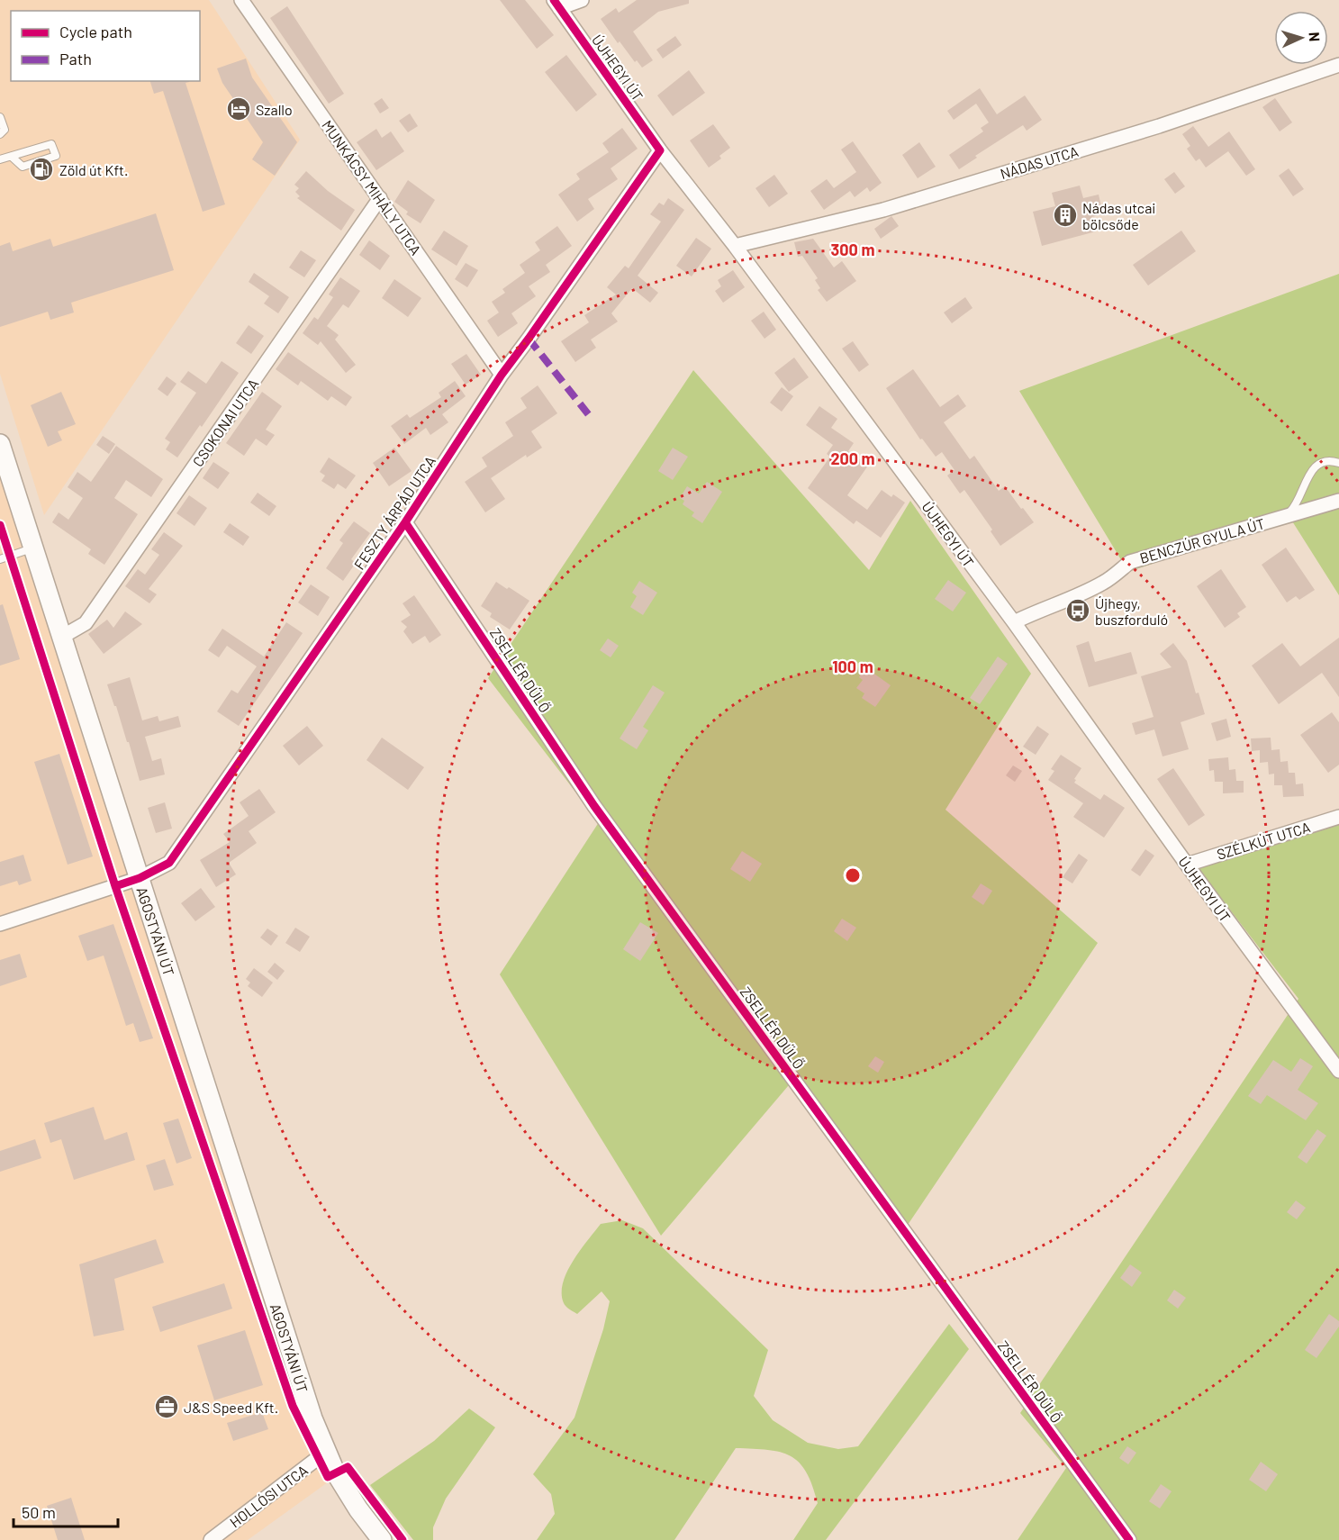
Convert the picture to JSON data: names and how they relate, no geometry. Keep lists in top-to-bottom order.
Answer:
{
  "streets": {
    "main road": ["AGOSTYÁNI ÚT"],
    "street": [
      "ÚJHEGYI ÚT",
      "NÁDAS UTCA",
      "MUNKÁCSY MIHÁLY UTCA",
      "CSOKONAI UTCA",
      "FESZTY ÁRPÁD UTCA",
      "BENCZÚR GYULA ÚT",
      "ZSELLÉR DŰLŐ",
      "SZÉLKÚT UTCA",
      "HOLLÓSI UTCA"
    ]
  },
  "crossings": [
    ["ÚJHEGYI ÚT", "NÁDAS UTCA"],
    ["ÚJHEGYI ÚT", "FESZTY ÁRPÁD UTCA"],
    ["ÚJHEGYI ÚT", "BENCZÚR GYULA ÚT"],
    ["ÚJHEGYI ÚT", "SZÉLKÚT UTCA"],
    ["MUNKÁCSY MIHÁLY UTCA", "CSOKONAI UTCA"],
    ["MUNKÁCSY MIHÁLY UTCA", "FESZTY ÁRPÁD UTCA"],
    ["CSOKONAI UTCA", "AGOSTYÁNI ÚT"],
    ["FESZTY ÁRPÁD UTCA", "ZSELLÉR DŰLŐ"],
    ["FESZTY ÁRPÁD UTCA", "AGOSTYÁNI ÚT"],
    ["AGOSTYÁNI ÚT", "HOLLÓSI UTCA"]
  ],
  "places": {
    "hotel": ["Szallo"],
    "fuel station": ["Zöld út Kft."],
    "building": ["Nádas utcai bölcsőde"],
    "bus stop": ["Újhegy, buszforduló"],
    "office": ["J&S Speed Kft."]
  },
  "legend": ["Cycle path", "Path"],
  "scale_bar": "50 m",
  "north": "right",
  "rings": ["300 m", "200 m", "100 m"]
}
